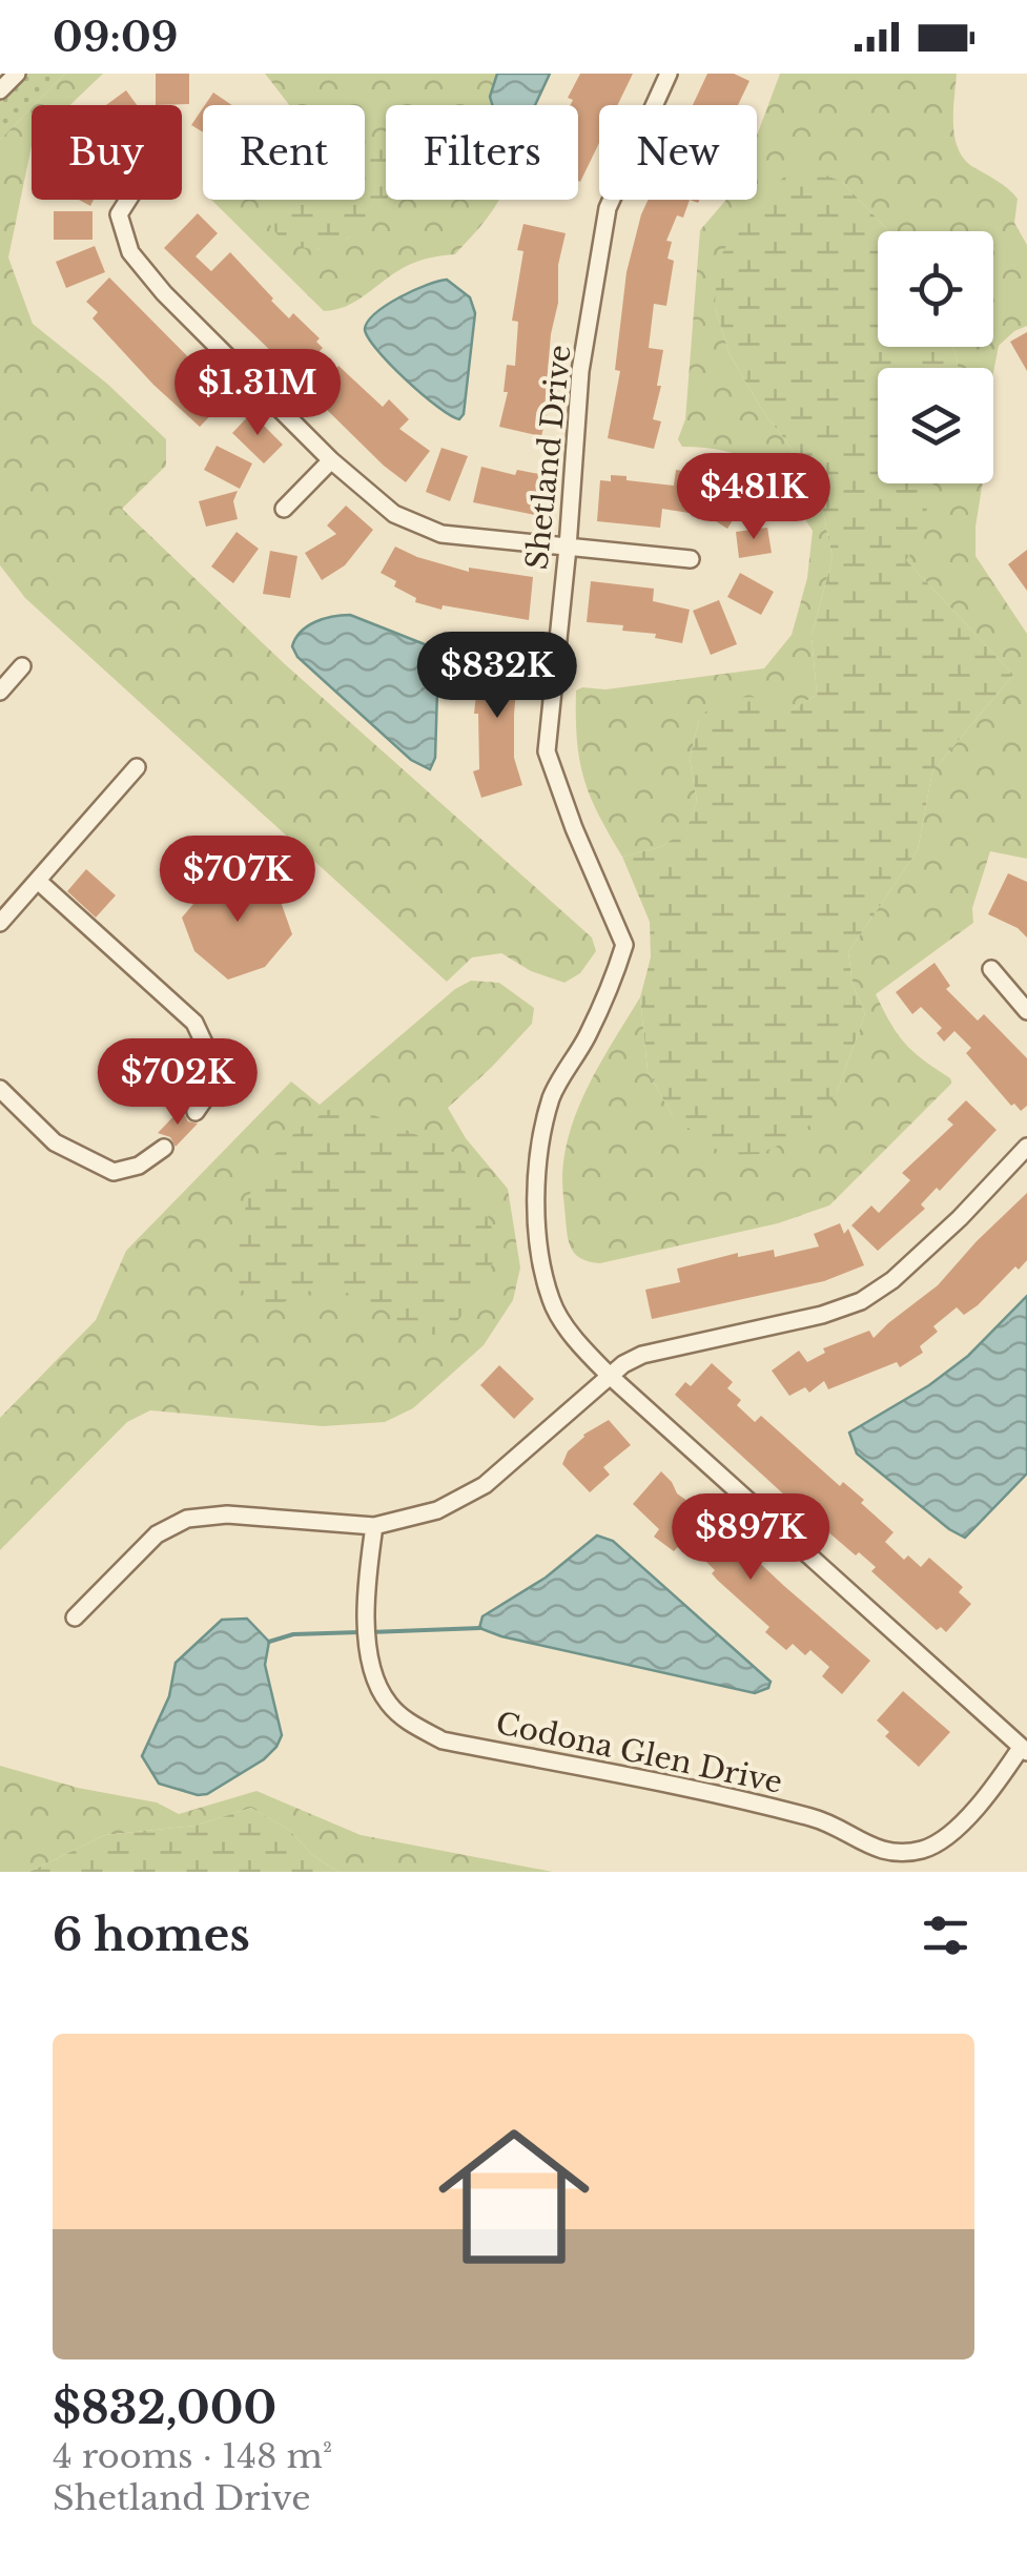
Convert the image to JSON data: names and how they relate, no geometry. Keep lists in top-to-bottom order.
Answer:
{
  "streets": {
    "street": ["Shetland Drive", "Codona Glen Drive"]
  },
  "crossings": [
    ["Shetland Drive", "Codona Glen Drive"]
  ],
  "page": {
    "status": "09:09",
    "chip": [
      "Buy",
      "Rent",
      "Filters",
      "New"
    ],
    "price": [
      "$1.31M",
      "$481K",
      "$832K",
      "$707K",
      "$702K",
      "$897K"
    ],
    "heading": "6 homes",
    "list": [
      {
        "name": "$832,000",
        "note": "4 rooms · 148 m² · Shetland Drive"
      }
    ]
  }
}
